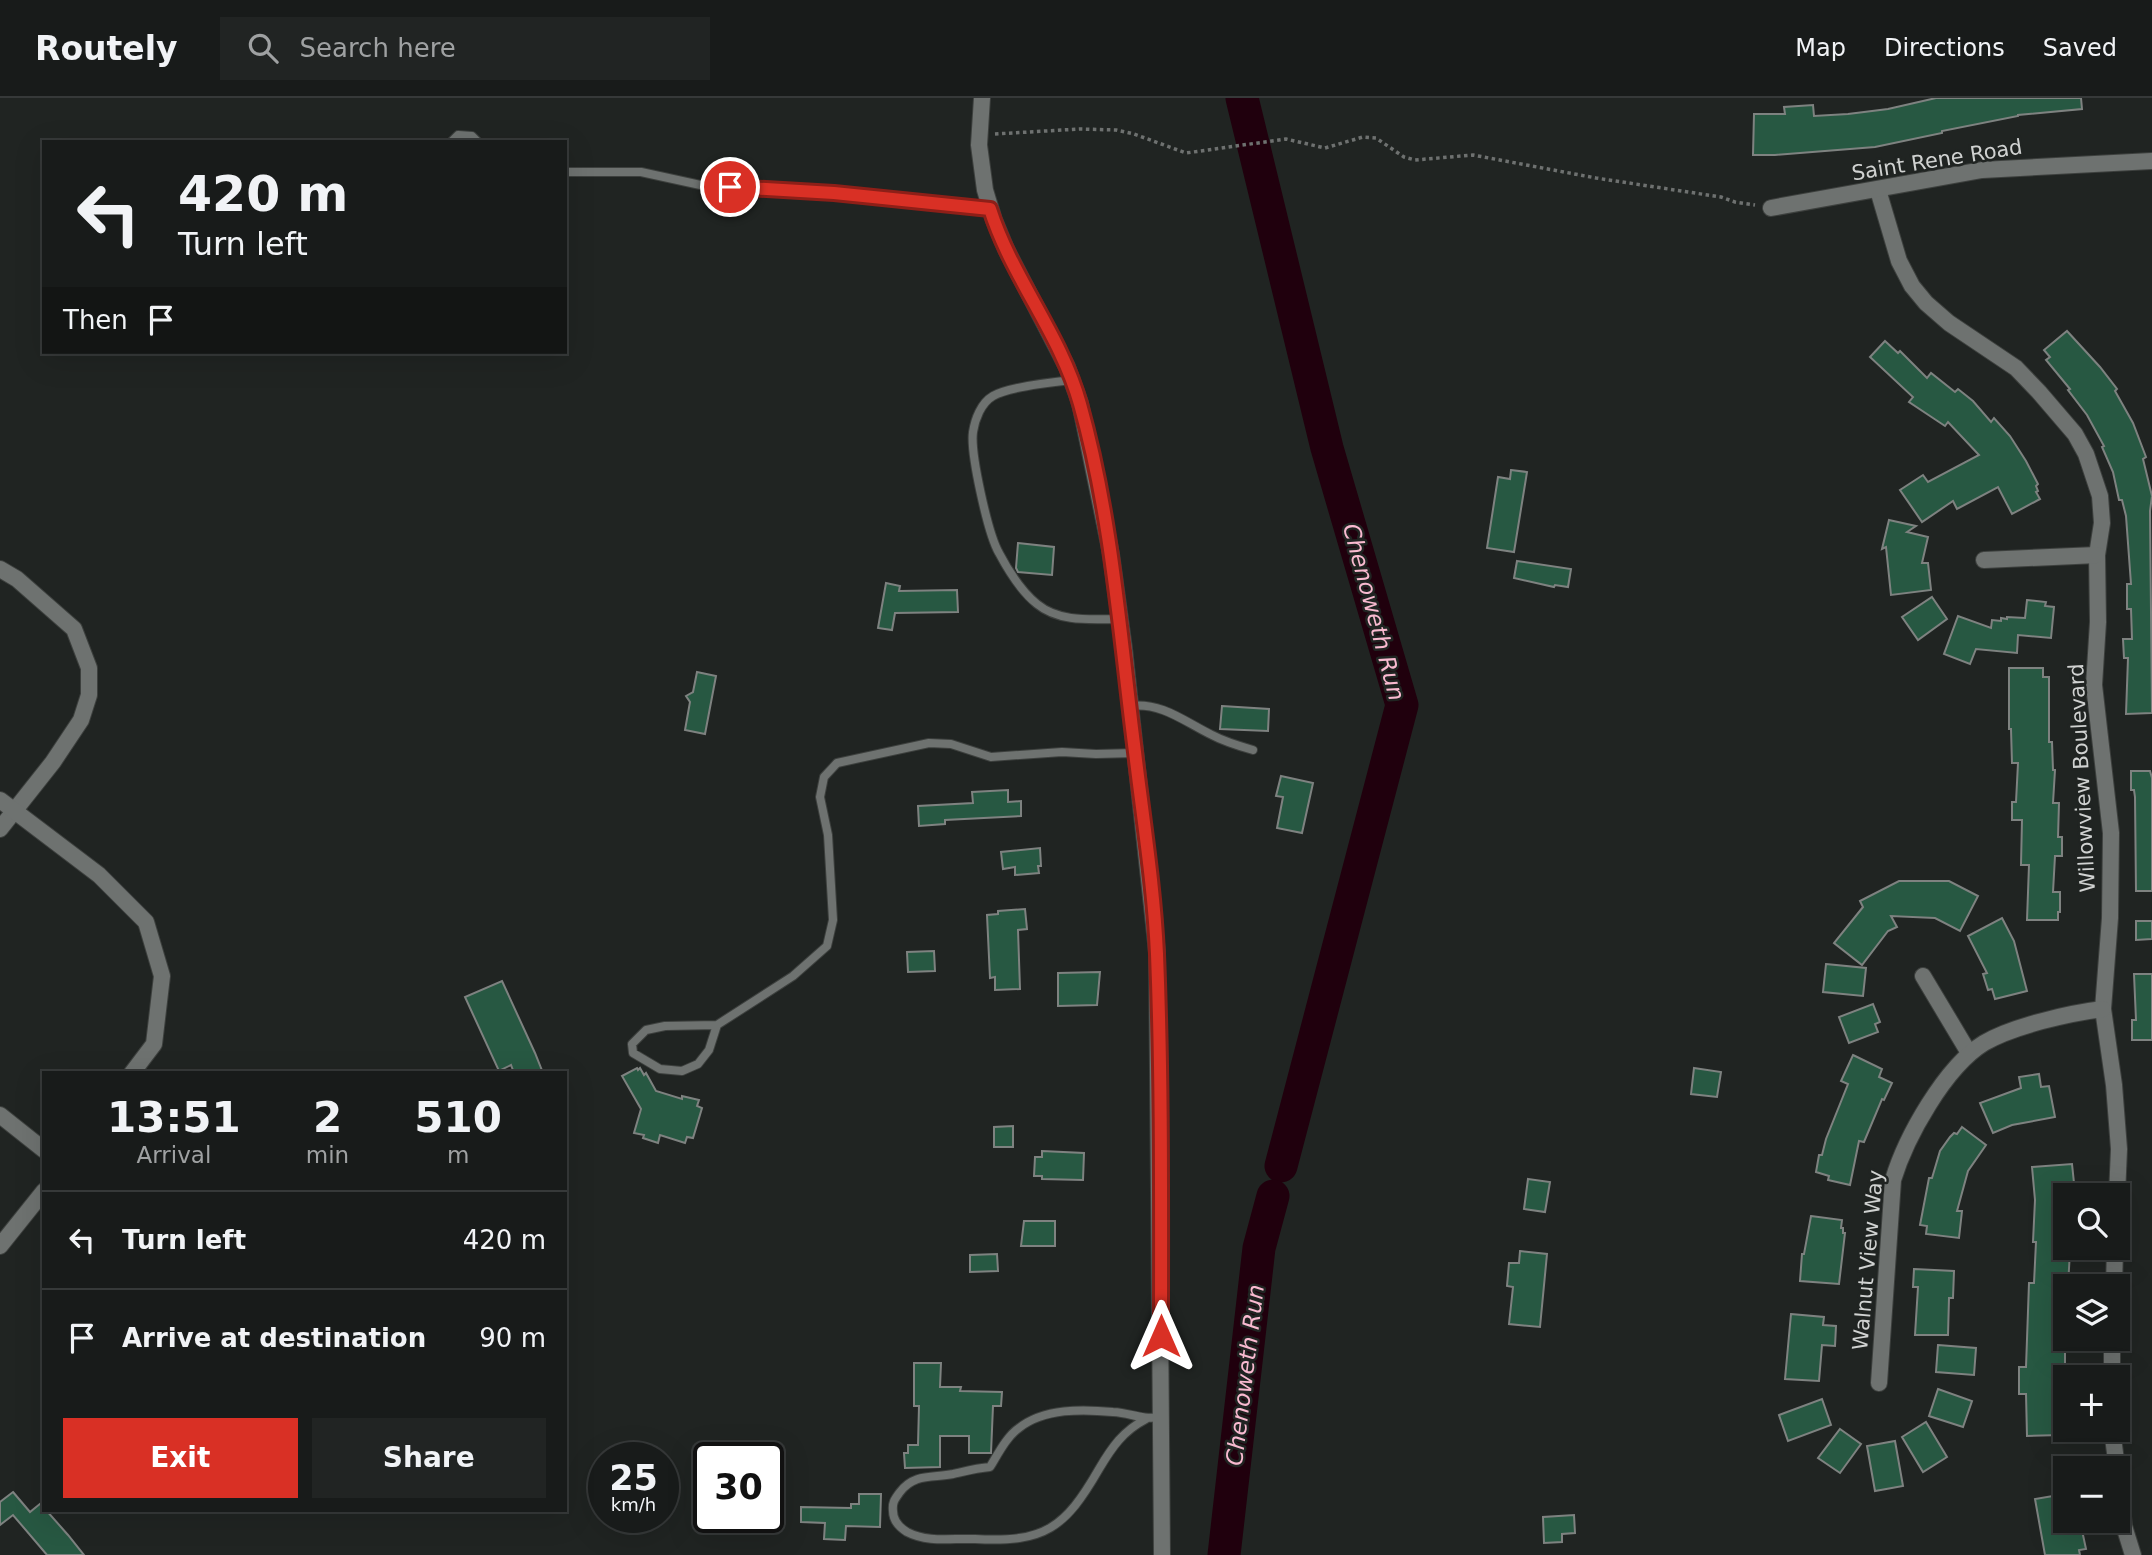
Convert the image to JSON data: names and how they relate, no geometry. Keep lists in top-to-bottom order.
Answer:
{
  "streets": {
    "street": ["Saint Rene Road", "Willowview Boulevard", "Walnut View Way"]
  },
  "crossings": [
    ["Saint Rene Road", "Willowview Boulevard"],
    ["Willowview Boulevard", "Walnut View Way"]
  ],
  "water": ["Chenoweth Run"],
  "page": {
    "header": "Routely",
    "search": "Search here",
    "nav": ["Map", "Directions", "Saved"],
    "turn": ["420 m", "Turn left"],
    "then": "Then",
    "eta": [
      "13:51",
      "Arrival",
      "2",
      "min",
      "510",
      "m"
    ],
    "map_buttons": ["+", "−"],
    "list": [
      {
        "name": "Turn left",
        "value": "420 m"
      },
      {
        "name": "Arrive at destination",
        "value": "90 m"
      }
    ],
    "buttons": ["Exit", "Share"],
    "speed": "25 km/h",
    "limit": "30"
  }
}
